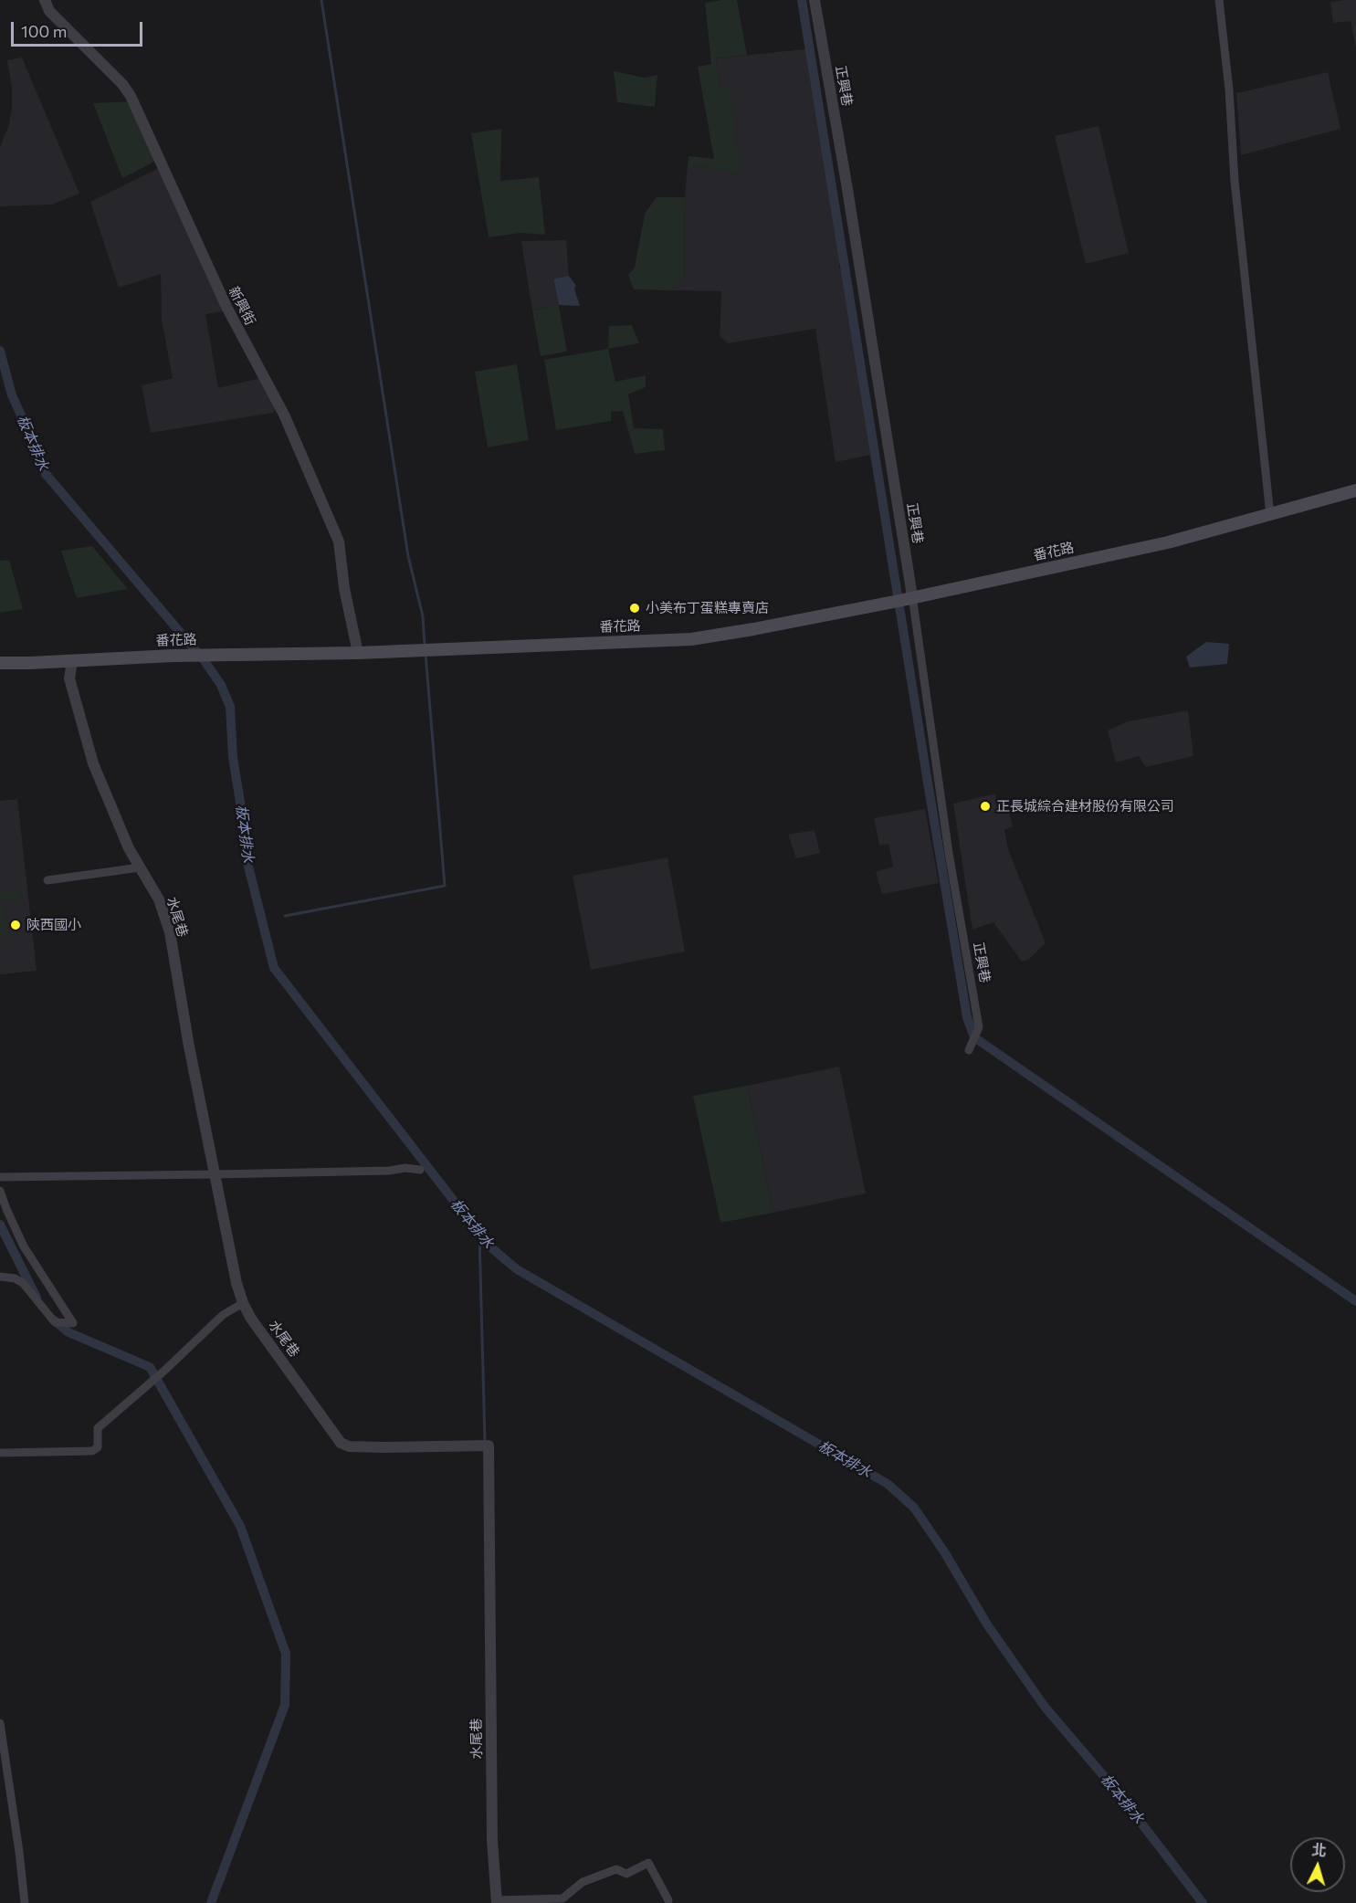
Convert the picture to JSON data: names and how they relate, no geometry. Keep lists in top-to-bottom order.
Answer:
{
  "streets": {
    "main road": ["番花路"],
    "street": ["正興巷", "新興街", "水尾巷"]
  },
  "crossings": [
    ["正興巷", "番花路"],
    ["新興街", "番花路"],
    ["番花路", "水尾巷"]
  ],
  "water": ["板本排水"],
  "places": ["小美布丁蛋糕專賣店", "正長城綜合建材股份有限公司", "陝西國小"],
  "scale_bar": "100 m",
  "north": "top"
}
